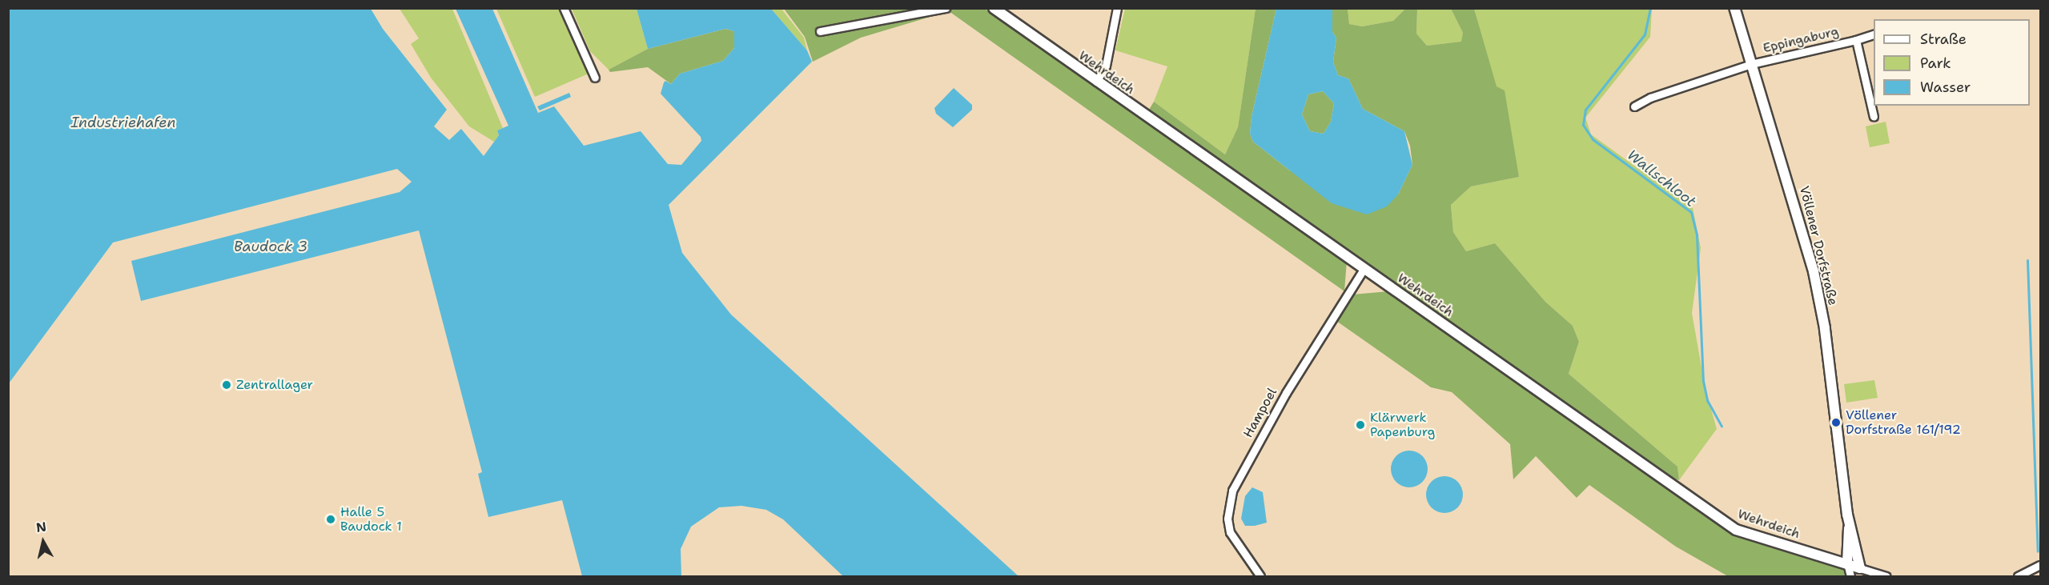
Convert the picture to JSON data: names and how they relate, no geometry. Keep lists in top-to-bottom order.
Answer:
{
  "streets": {
    "street": [
      "Eppingaburg",
      "Wehrdeich",
      "Völlener Dorfstraße",
      "Hampoel"
    ]
  },
  "crossings": [
    ["Eppingaburg", "Völlener Dorfstraße"],
    ["Wehrdeich", "Völlener Dorfstraße"],
    ["Wehrdeich", "Hampoel"]
  ],
  "water": ["Industriehafen", "Wallschloot", "Baudock 3"],
  "places": [
    "Zentrallager",
    "Völlener Dorfstraße 161/192",
    "Klärwerk Papenburg",
    "Halle 5 Baudock 1"
  ],
  "legend": ["Straße", "Park", "Wasser"],
  "north": "top"
}
